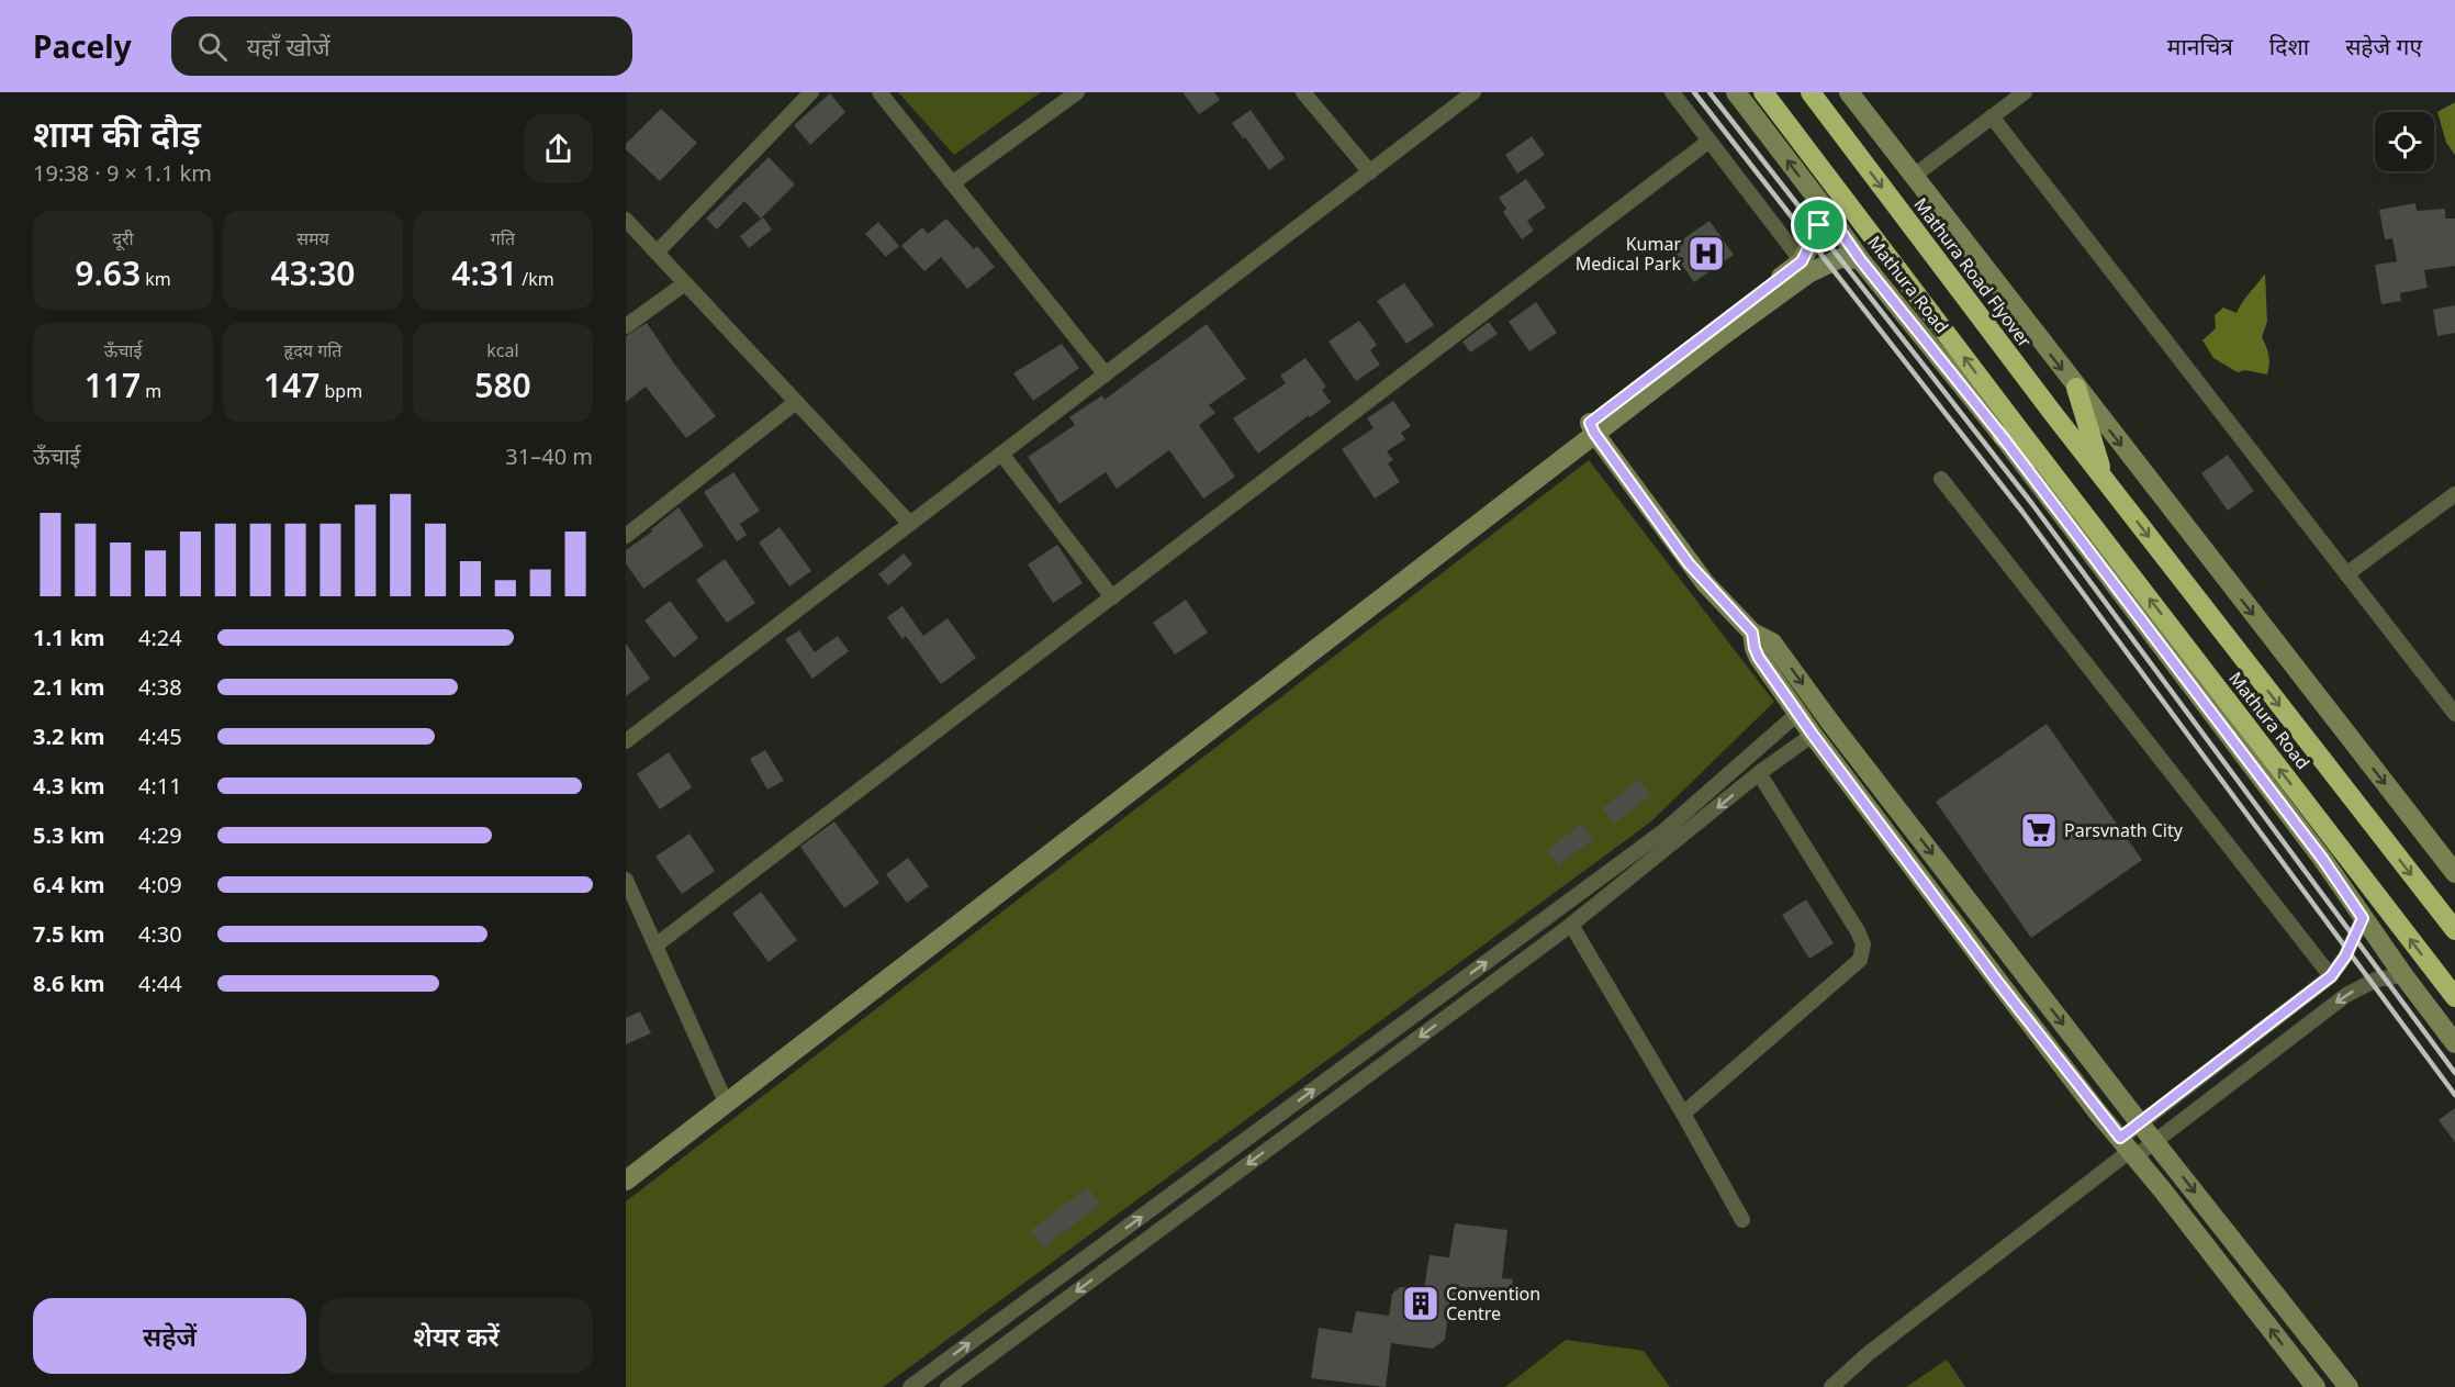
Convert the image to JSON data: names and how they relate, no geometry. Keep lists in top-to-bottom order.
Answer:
{
  "streets": {
    "highway": ["Mathura Road Flyover", "Mathura Road"]
  },
  "crossings": [
    ["Mathura Road Flyover", "Mathura Road"]
  ],
  "places": {
    "hospital": ["Kumar Medical Park"],
    "supermarket": ["Parsvnath City"],
    "building": ["Convention Centre"]
  },
  "page": {
    "header": "Pacely",
    "search": "यहाँ खोजें",
    "nav": ["मानचित्र", "दिशा", "सहेजे गए"],
    "heading": ["शाम की दौड़", "19:38 · 9 × 1.1 km"],
    "stats": [
      ["दूरी", "9.63 km"],
      ["समय", "43:30"],
      ["गति", "4:31 /km"],
      ["ऊँचाई", "117 m"],
      ["हृदय गति", "147 bpm"],
      ["kcal", "580"]
    ],
    "chart": ["ऊँचाई", "31–40 m"],
    "list": [
      {
        "name": "1.1 km",
        "note": "4:24"
      },
      {
        "name": "2.1 km",
        "note": "4:38"
      },
      {
        "name": "3.2 km",
        "note": "4:45"
      },
      {
        "name": "4.3 km",
        "note": "4:11"
      },
      {
        "name": "5.3 km",
        "note": "4:29"
      },
      {
        "name": "6.4 km",
        "note": "4:09"
      },
      {
        "name": "7.5 km",
        "note": "4:30"
      },
      {
        "name": "8.6 km",
        "note": "4:44"
      }
    ],
    "buttons": ["सहेजें", "शेयर करें"]
  }
}
